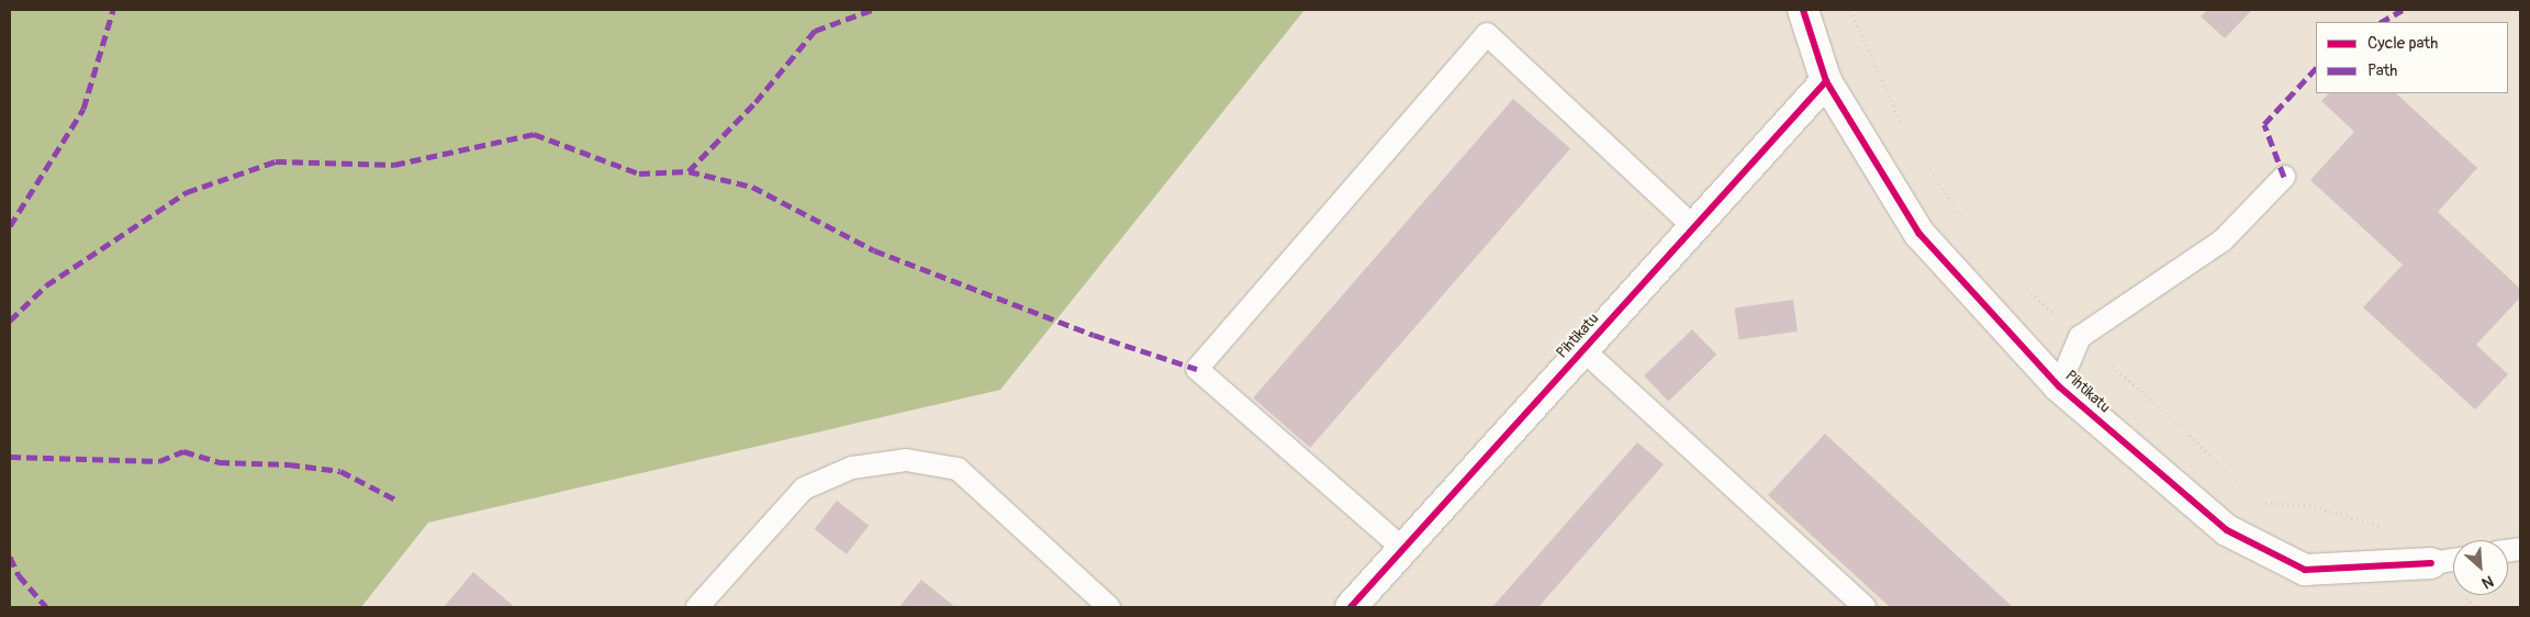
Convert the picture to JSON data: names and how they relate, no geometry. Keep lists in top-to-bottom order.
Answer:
{
  "streets": {
    "street": ["Pihtikatu"]
  },
  "legend": ["Cycle path", "Path"],
  "north": "bottom right"
}
